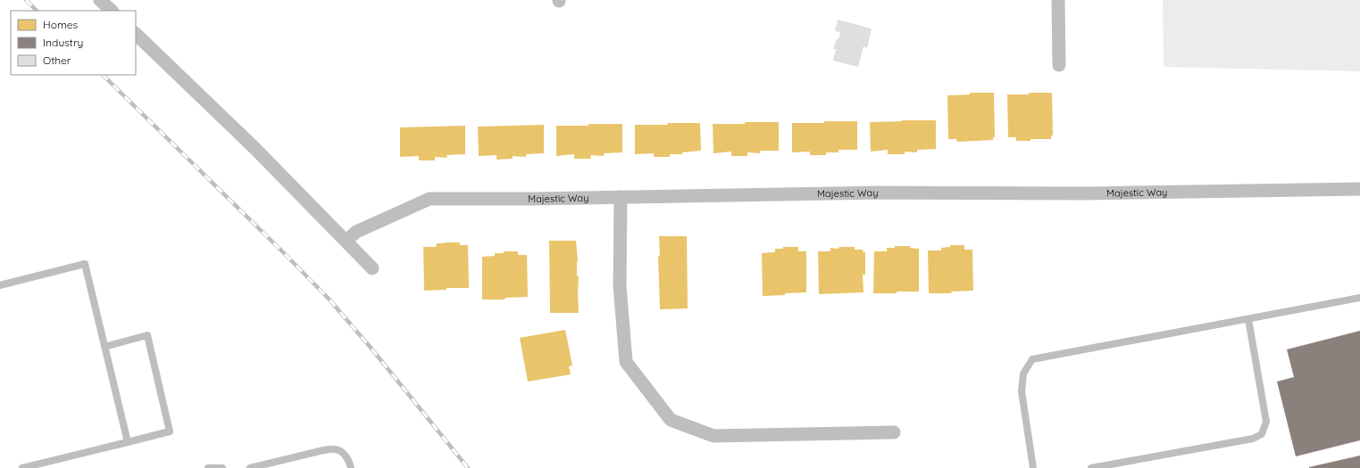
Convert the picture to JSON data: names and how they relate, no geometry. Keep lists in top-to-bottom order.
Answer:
{
  "streets": {
    "street": ["Majestic Way"]
  },
  "legend": ["Homes", "Industry", "Other"]
}
